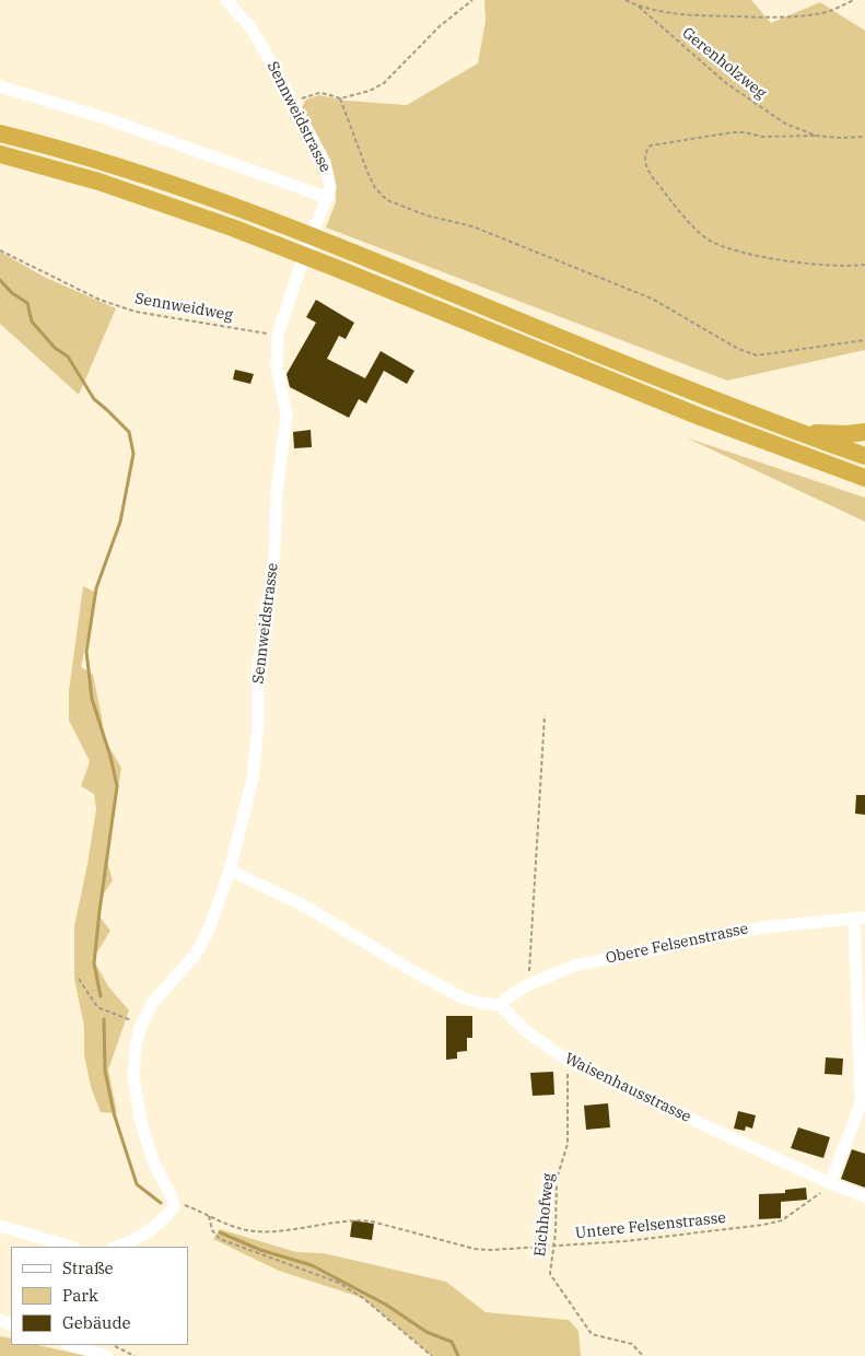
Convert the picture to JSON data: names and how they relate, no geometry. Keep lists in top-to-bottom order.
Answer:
{
  "streets": {
    "street": ["Sennweidstrasse", "Obere Felsenstrasse", "Waisenhausstrasse"],
    "path": [
      "Gerenholzweg",
      "Sennweidweg",
      "Eichhofweg",
      "Untere Felsenstrasse"
    ]
  },
  "crossings": [
    ["Sennweidstrasse", "Sennweidweg"],
    ["Sennweidstrasse", "Untere Felsenstrasse"],
    ["Obere Felsenstrasse", "Waisenhausstrasse"],
    ["Waisenhausstrasse", "Eichhofweg"],
    ["Waisenhausstrasse", "Untere Felsenstrasse"],
    ["Eichhofweg", "Untere Felsenstrasse"]
  ],
  "legend": ["Straße", "Park", "Gebäude"]
}
